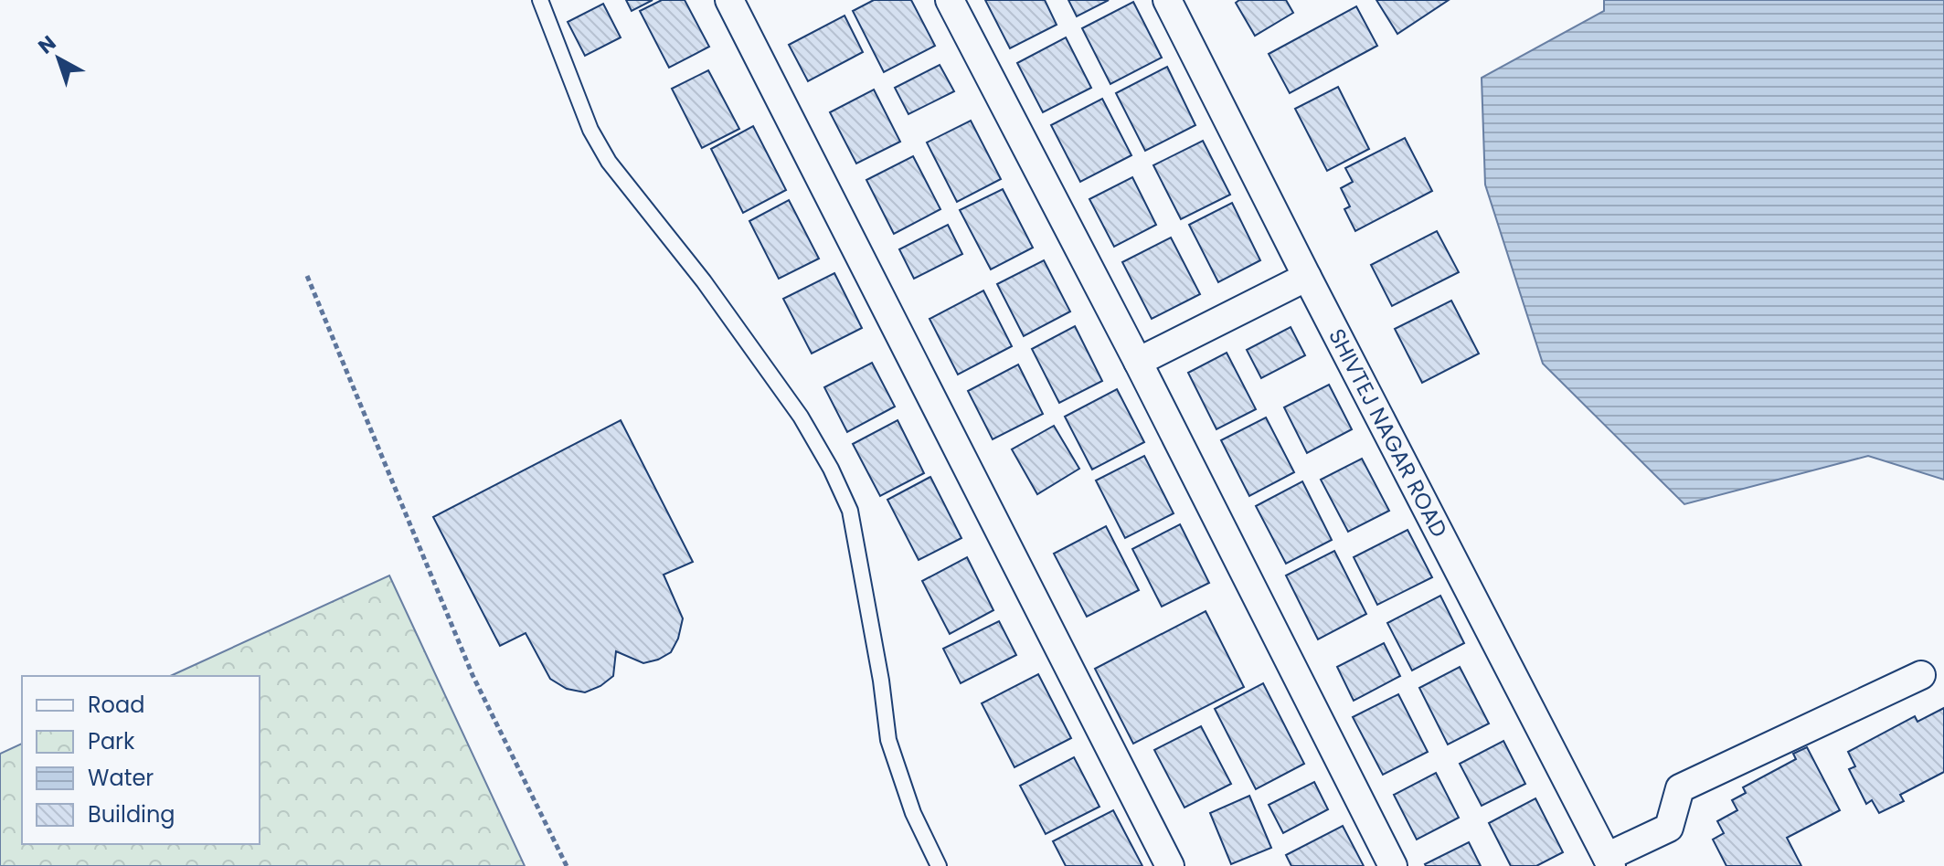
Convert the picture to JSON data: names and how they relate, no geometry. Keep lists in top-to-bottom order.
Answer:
{
  "streets": {
    "street": ["SHIVTEJ NAGAR ROAD"]
  },
  "legend": [
    "Road",
    "Park",
    "Water",
    "Building"
  ],
  "north": "top left"
}
